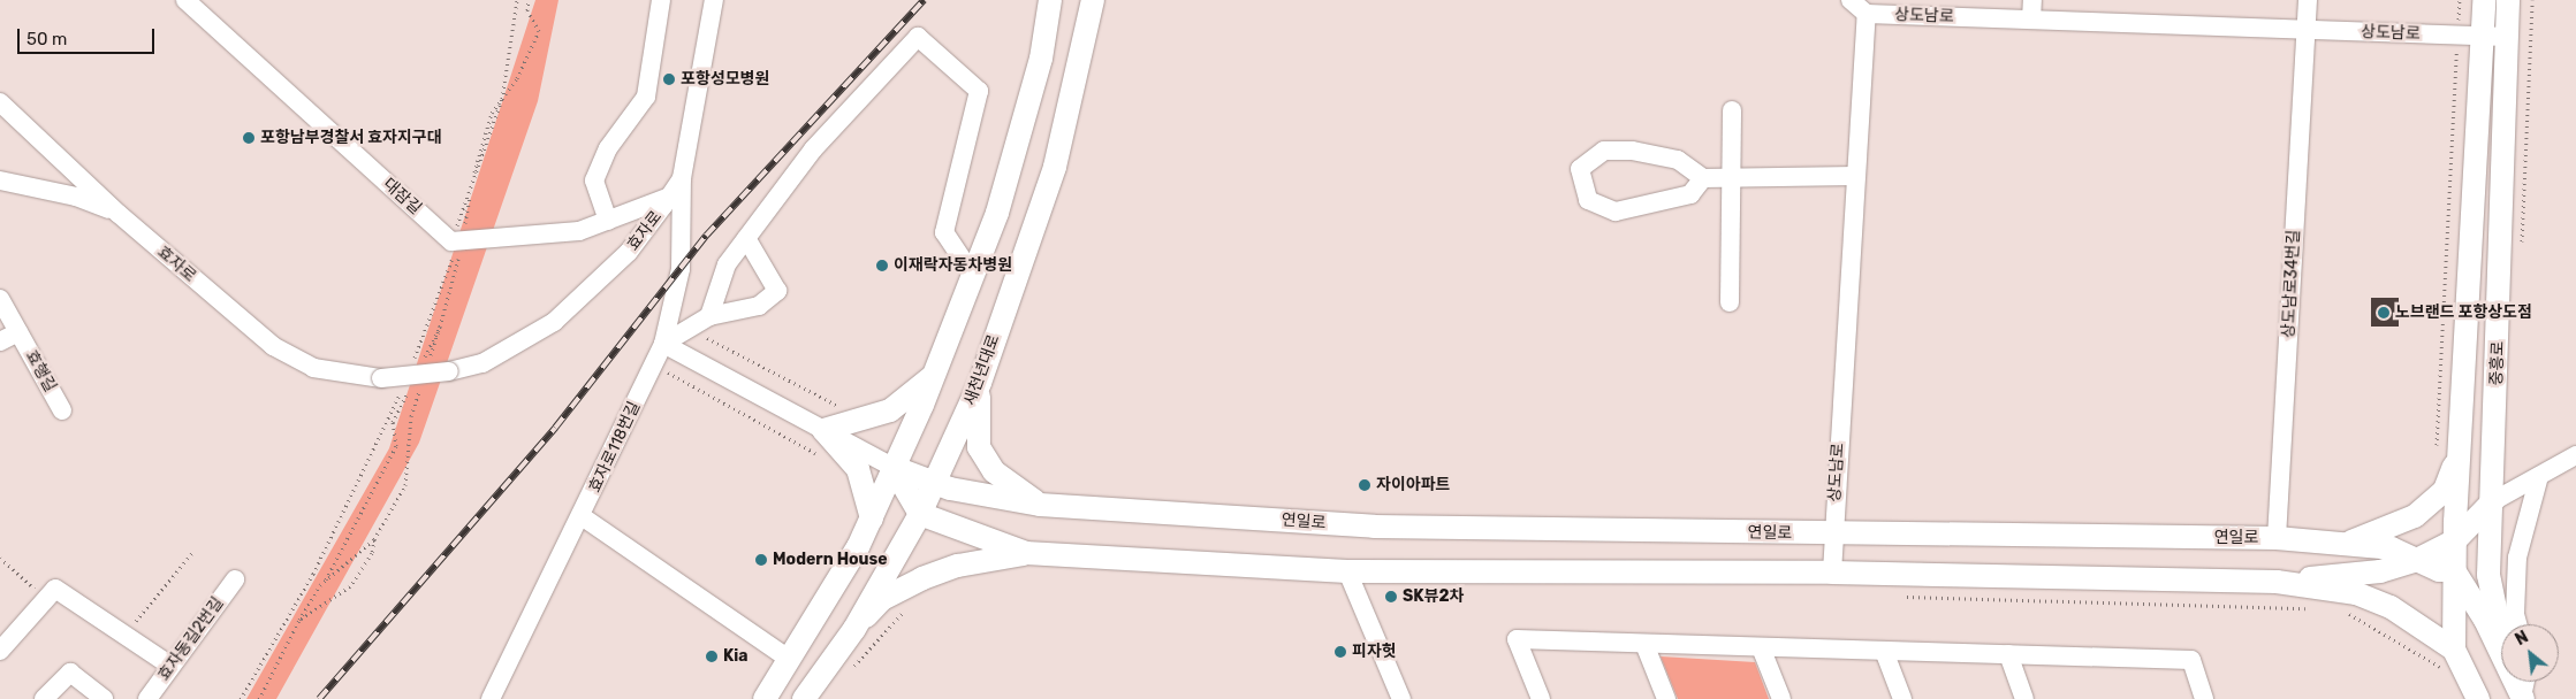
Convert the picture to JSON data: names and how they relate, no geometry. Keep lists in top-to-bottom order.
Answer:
{
  "streets": {
    "main road": ["중흥로", "새천년대로", "연일로"],
    "street": [
      "상도남로",
      "대잠길",
      "효자로",
      "상도남로34번길",
      "효행길",
      "효자로118번길",
      "효자동길2번길"
    ]
  },
  "crossings": [
    ["상도남로", "상도남로34번길"],
    ["상도남로", "중흥로"],
    ["상도남로", "연일로"],
    ["효자로", "효자로118번길"],
    ["상도남로34번길", "연일로"],
    ["중흥로", "연일로"],
    ["새천년대로", "연일로"]
  ],
  "places": [
    "포항성모병원",
    "포항남부경찰서 효자지구대",
    "이재락자동차병원",
    "노브랜드 포항상도점",
    "자이아파트",
    "Modern House",
    "SK뷰2차",
    "피자헛",
    "Kia"
  ],
  "scale_bar": "50 m",
  "north": "top left"
}
